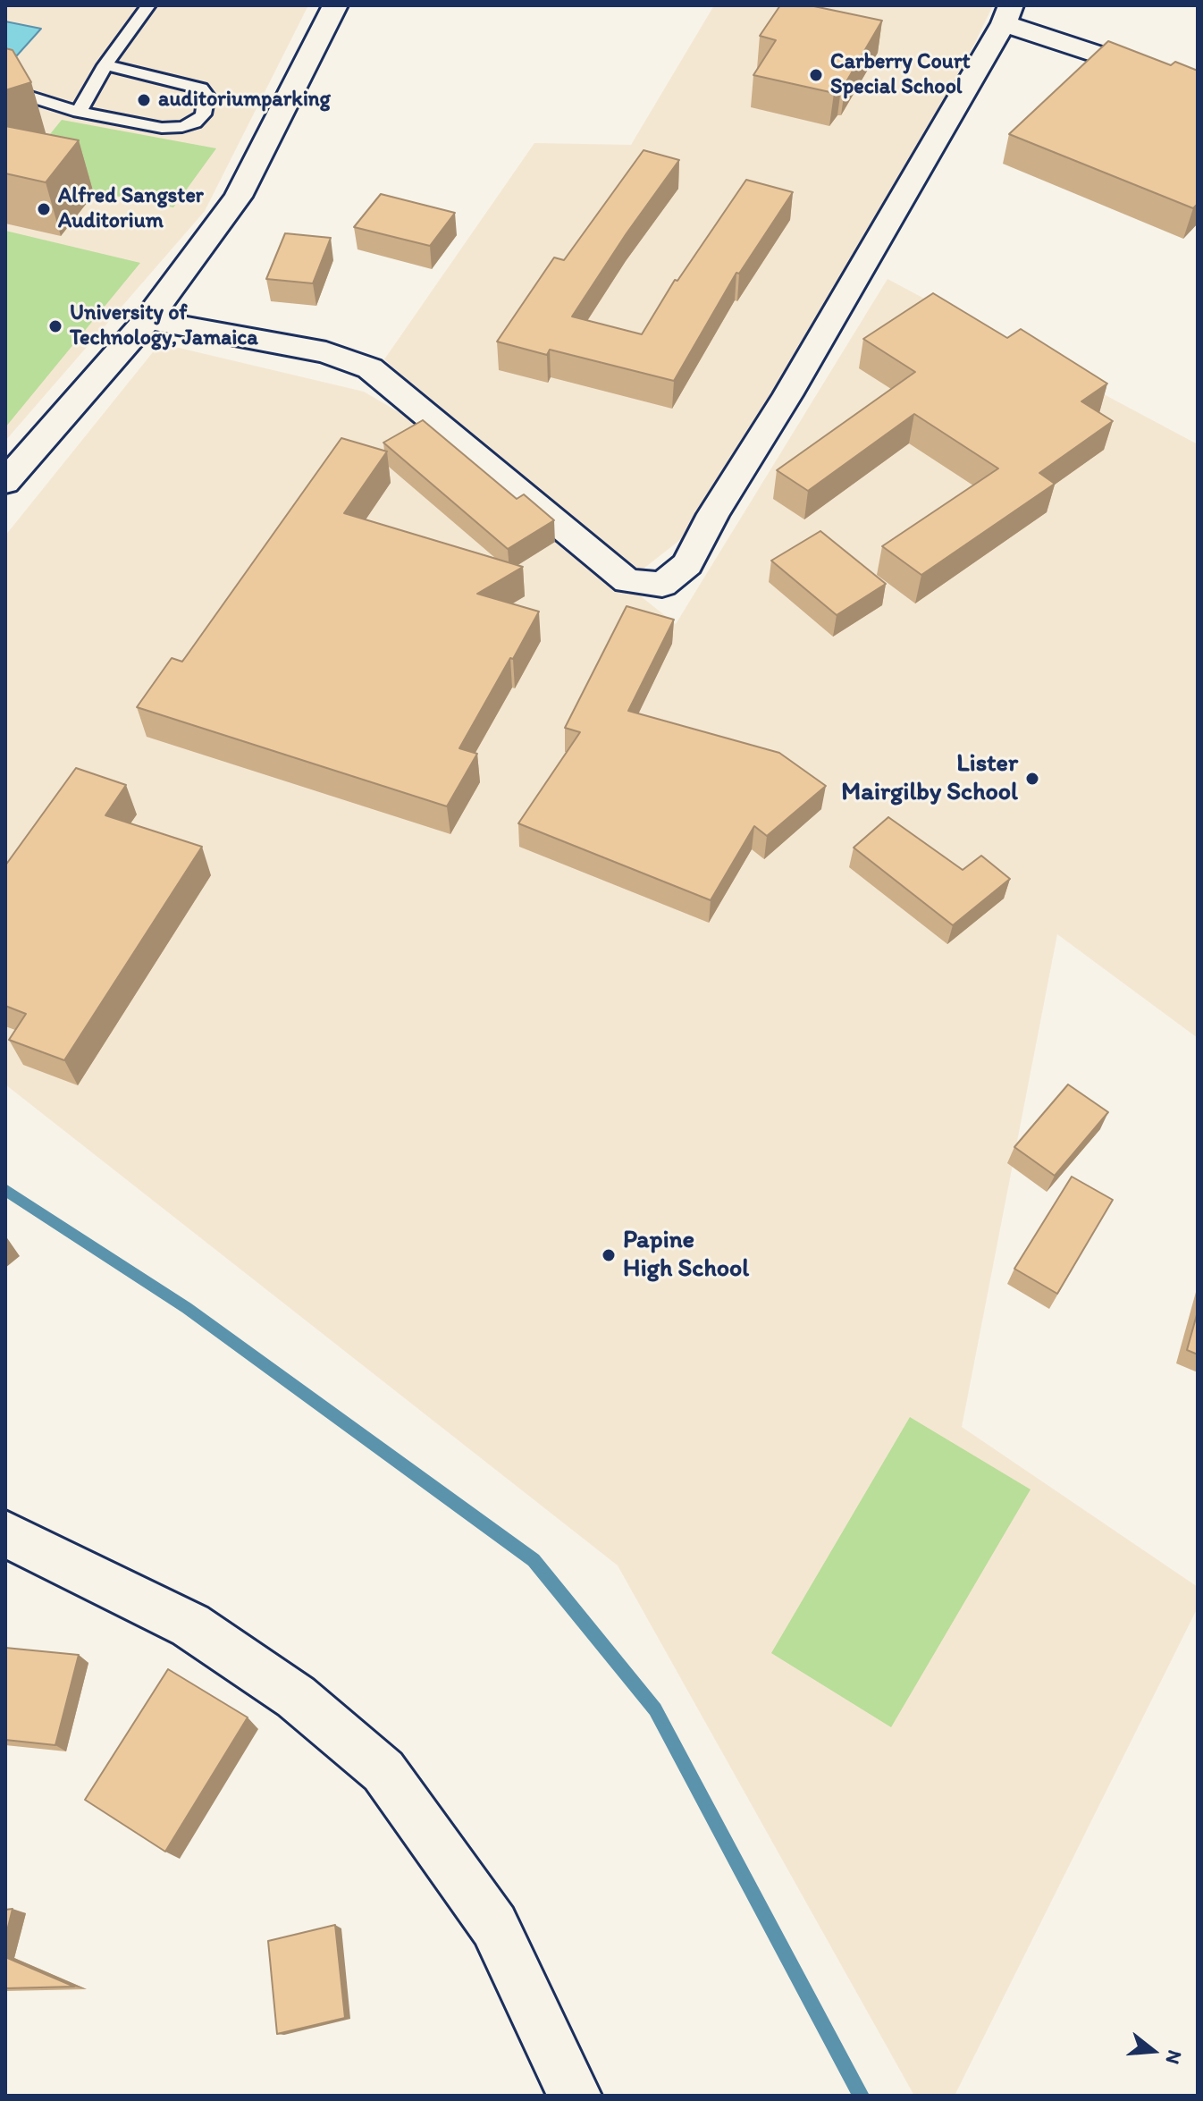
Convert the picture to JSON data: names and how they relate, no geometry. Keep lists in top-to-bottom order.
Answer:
{
  "places": [
    "Carberry Court Special School",
    "auditoriumparking",
    "Alfred Sangster Auditorium",
    "University of Technology, Jamaica",
    "Lister Mairgilby School",
    "Papine High School"
  ],
  "north": "right"
}
